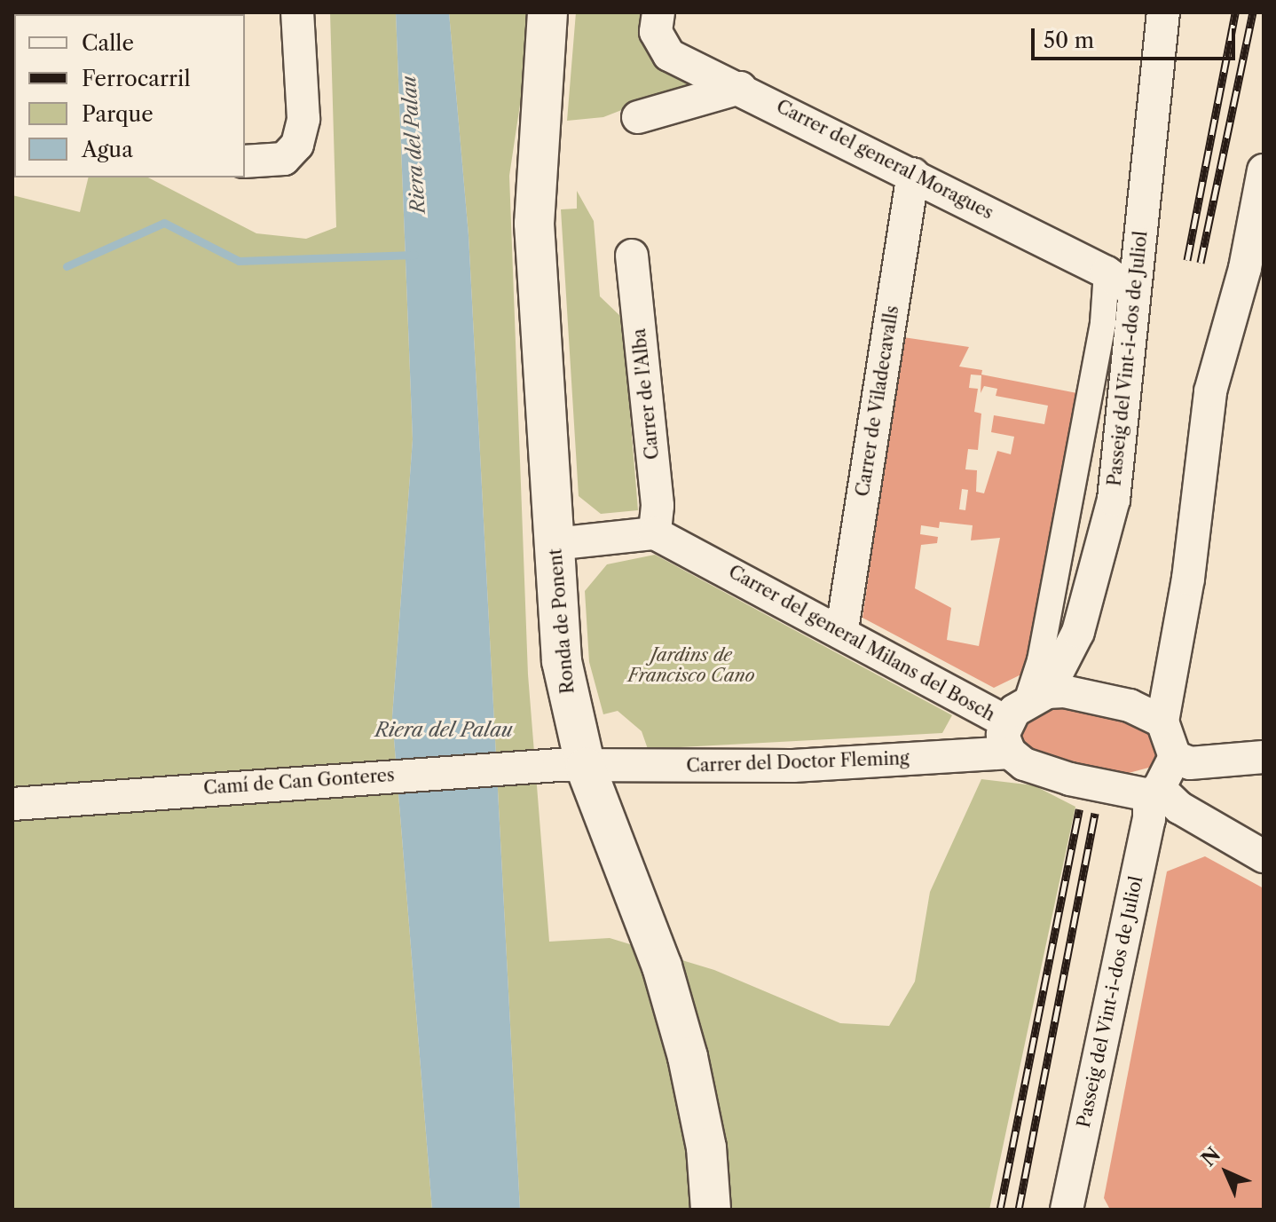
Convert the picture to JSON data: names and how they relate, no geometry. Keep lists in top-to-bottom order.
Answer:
{
  "streets": {
    "main road": ["Ronda de Ponent"],
    "street": [
      "Carrer del general Moragues",
      "Passeig del Vint-i-dos de Juliol",
      "Carrer de l'Alba",
      "Carrer de Viladecavalls",
      "Carrer del general Milans del Bosch",
      "Carrer del Doctor Fleming",
      "Camí de Can Gonteres"
    ]
  },
  "crossings": [
    ["Carrer del general Moragues", "Passeig del Vint-i-dos de Juliol"],
    ["Carrer del general Moragues", "Carrer de Viladecavalls"],
    ["Passeig del Vint-i-dos de Juliol", "Carrer del general Milans del Bosch"],
    ["Passeig del Vint-i-dos de Juliol", "Carrer del Doctor Fleming"],
    ["Carrer de l'Alba", "Carrer del general Milans del Bosch"],
    ["Carrer de Viladecavalls", "Carrer del general Milans del Bosch"],
    ["Ronda de Ponent", "Carrer del Doctor Fleming"],
    ["Ronda de Ponent", "Camí de Can Gonteres"],
    ["Carrer del general Milans del Bosch", "Carrer del Doctor Fleming"],
    ["Carrer del Doctor Fleming", "Camí de Can Gonteres"]
  ],
  "water": ["Riera del Palau"],
  "parks": ["Jardins de Francisco Cano"],
  "legend": [
    "Calle",
    "Ferrocarril",
    "Parque",
    "Agua"
  ],
  "scale_bar": "50 m",
  "north": "top left"
}
